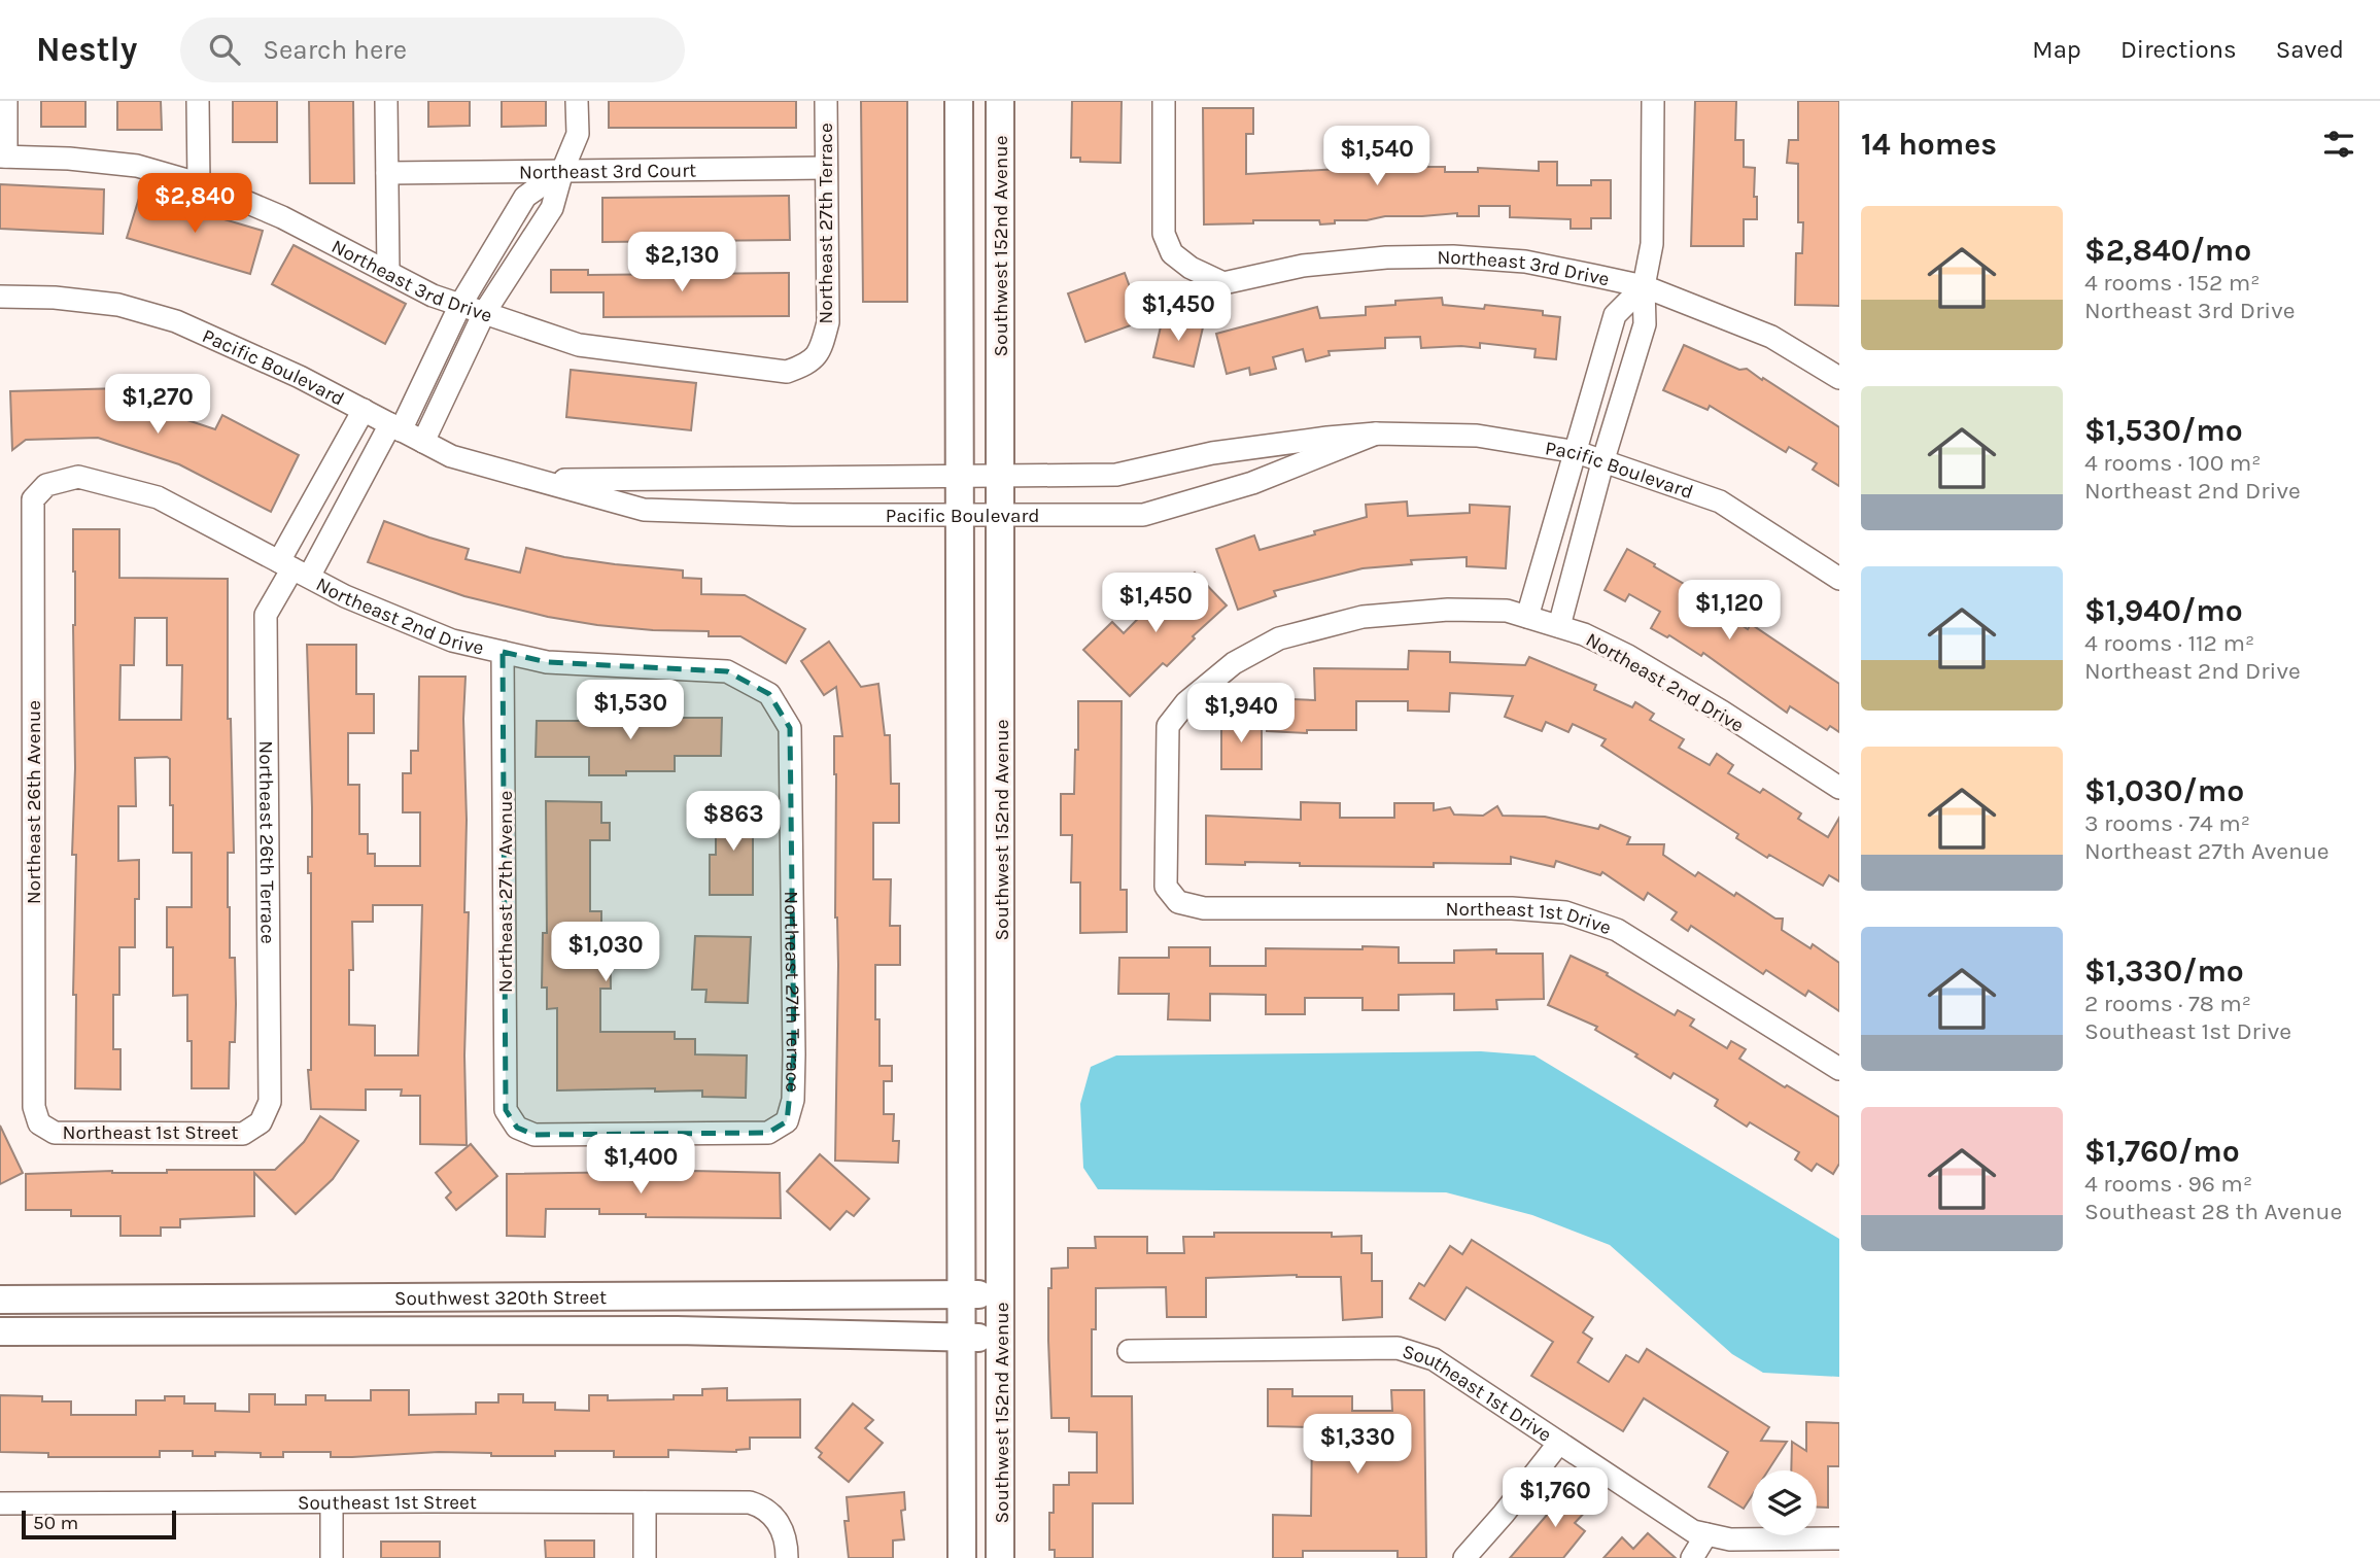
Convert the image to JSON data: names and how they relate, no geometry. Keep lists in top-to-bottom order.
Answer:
{
  "streets": {
    "street": [
      "Northeast 3rd Court",
      "Northeast 27th Terrace",
      "Southwest 152nd Avenue",
      "Northeast 3rd Drive",
      "Pacific Boulevard",
      "Northeast 2nd Drive",
      "Northeast 26th Avenue",
      "Northeast 26th Terrace",
      "Northeast 27th Avenue",
      "Northeast 1st Drive",
      "Northeast 1st Street",
      "Southwest 320th Street",
      "Southeast 1st Drive",
      "Southeast 1st Street"
    ]
  },
  "crossings": [
    ["Northeast 3rd Court", "Northeast 27th Terrace"],
    ["Northeast 27th Terrace", "Northeast 3rd Drive"],
    ["Northeast 27th Terrace", "Northeast 2nd Drive"],
    ["Northeast 27th Terrace", "Northeast 27th Avenue"],
    ["Southwest 152nd Avenue", "Pacific Boulevard"],
    ["Southwest 152nd Avenue", "Southwest 320th Street"],
    ["Northeast 2nd Drive", "Northeast 26th Avenue"],
    ["Northeast 2nd Drive", "Northeast 26th Terrace"],
    ["Northeast 2nd Drive", "Northeast 27th Avenue"],
    ["Northeast 2nd Drive", "Northeast 1st Drive"],
    ["Northeast 26th Avenue", "Northeast 1st Street"],
    ["Northeast 26th Terrace", "Northeast 1st Street"]
  ],
  "scale_bar": "50 m",
  "page": {
    "header": "Nestly",
    "search": "Search here",
    "nav": ["Map", "Directions", "Saved"],
    "heading": "14 homes",
    "price": [
      "$1,540",
      "$2,840",
      "$2,130",
      "$1,450",
      "$1,270",
      "$1,450",
      "$1,120",
      "$1,530",
      "$1,940",
      "$863",
      "$1,030",
      "$1,400",
      "$1,330",
      "$1,760"
    ],
    "list": [
      {
        "name": "$2,840/mo",
        "note": "4 rooms · 152 m² · Northeast 3rd Drive"
      },
      {
        "name": "$1,530/mo",
        "note": "4 rooms · 100 m² · Northeast 2nd Drive"
      },
      {
        "name": "$1,940/mo",
        "note": "4 rooms · 112 m² · Northeast 2nd Drive"
      },
      {
        "name": "$1,030/mo",
        "note": "3 rooms · 74 m² · Northeast 27th Avenue"
      },
      {
        "name": "$1,330/mo",
        "note": "2 rooms · 78 m² · Southeast 1st Drive"
      },
      {
        "name": "$1,760/mo",
        "note": "4 rooms · 96 m² · Southeast 28 th Avenue"
      }
    ],
    "scale": "50 m"
  }
}
